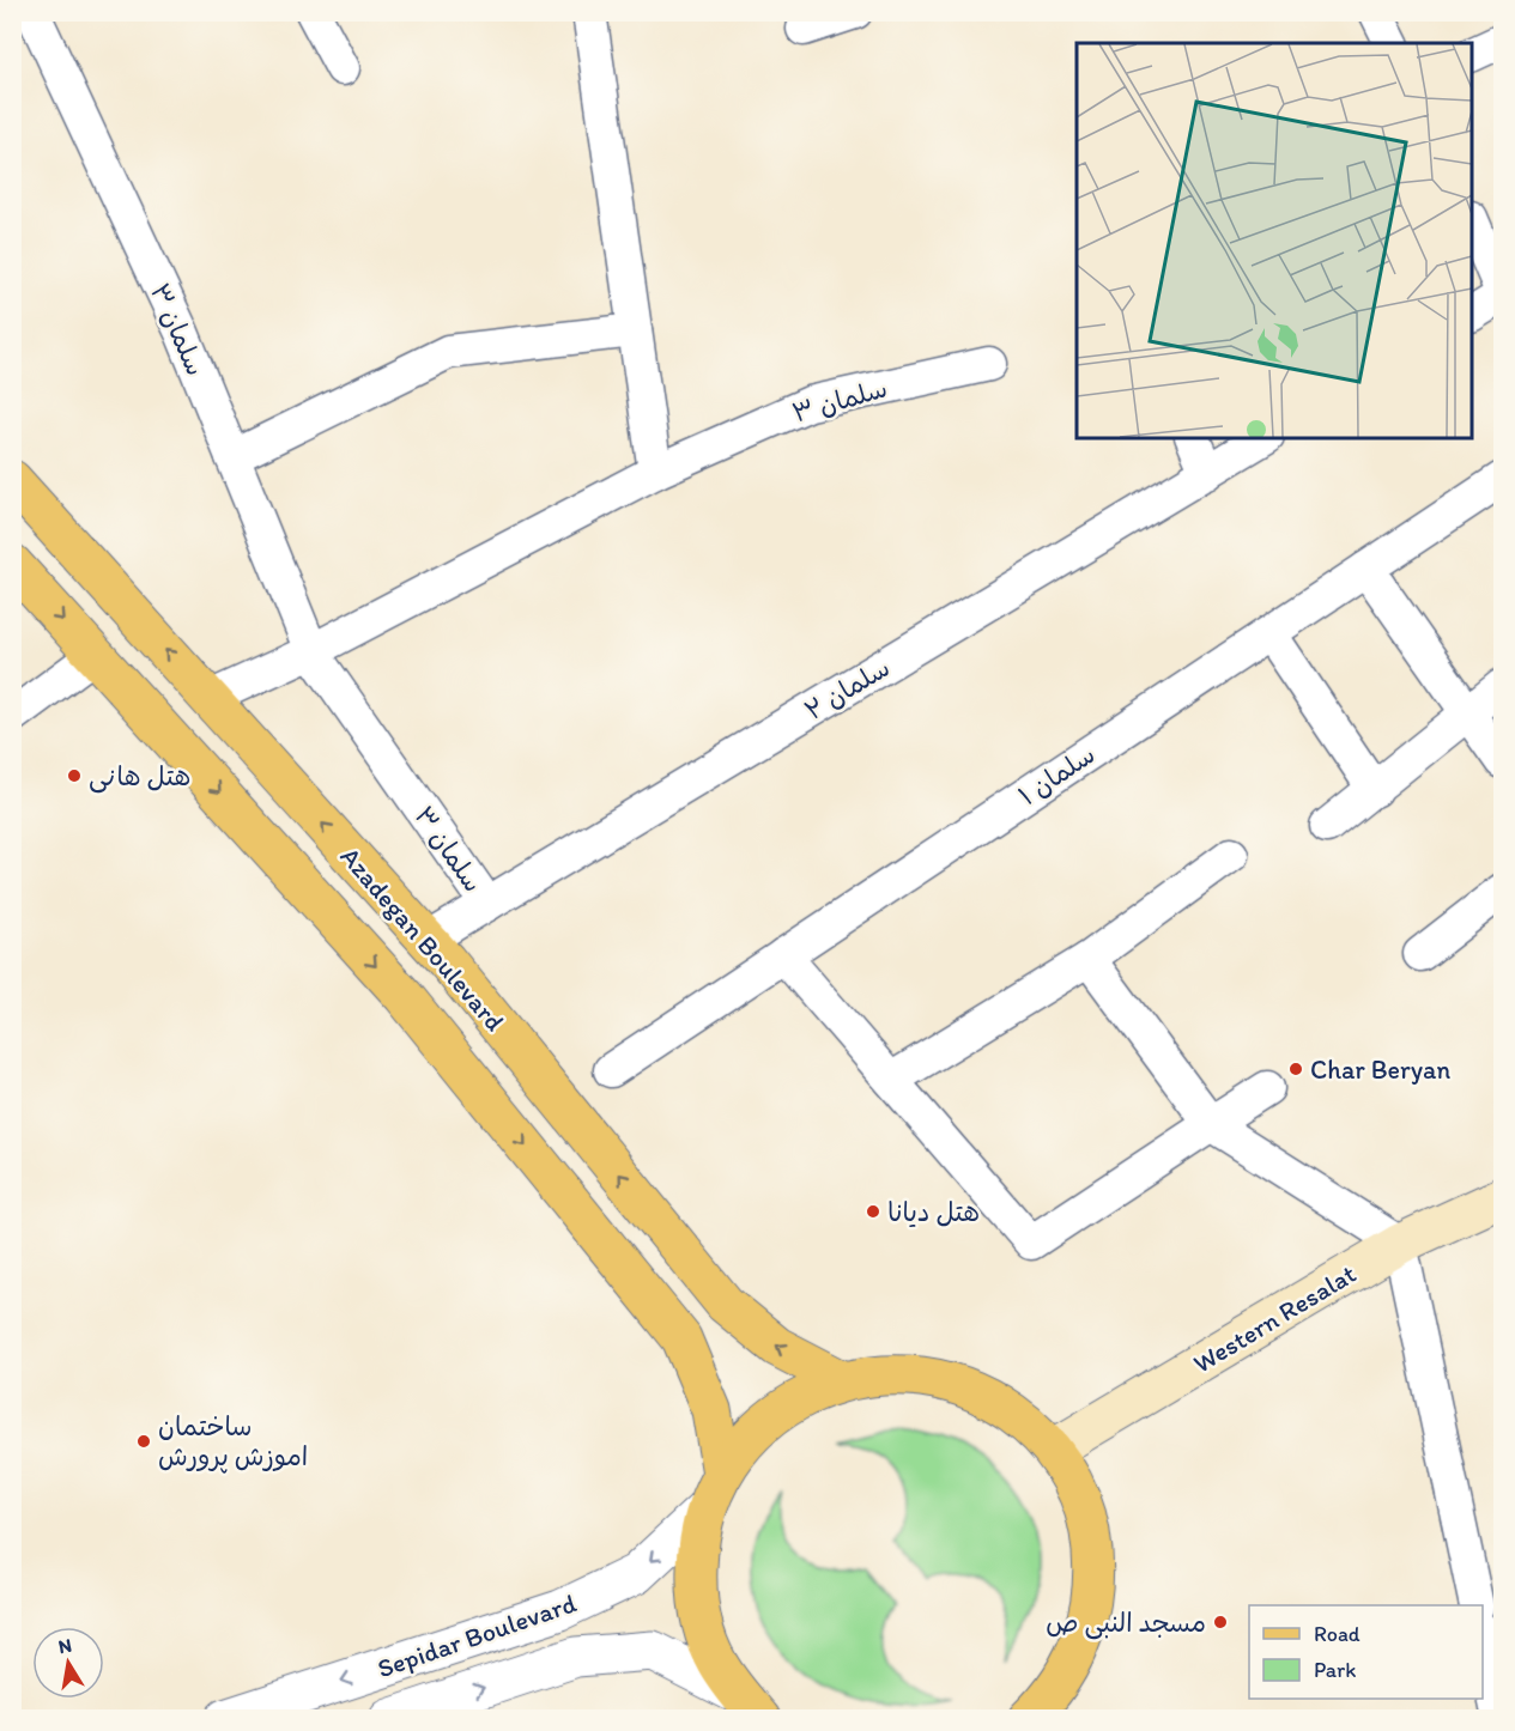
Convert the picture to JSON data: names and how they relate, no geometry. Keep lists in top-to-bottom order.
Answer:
{
  "streets": {
    "main road": ["Azadegan Boulevard", "Western Resalat"],
    "street": [
      "سلمان ۳",
      "سلمان ۲",
      "سلمان ۱",
      "Sepidar Boulevard"
    ]
  },
  "crossings": [
    ["سلمان ۳", "سلمان ۲"],
    ["سلمان ۳", "Azadegan Boulevard"],
    ["سلمان ۲", "Azadegan Boulevard"]
  ],
  "places": [
    "هتل هانی",
    "Char Beryan",
    "هتل دیانا",
    "ساختمان اموزش پرورش",
    "مسجد النبی ص"
  ],
  "legend": ["Road", "Park"],
  "north": "top"
}
